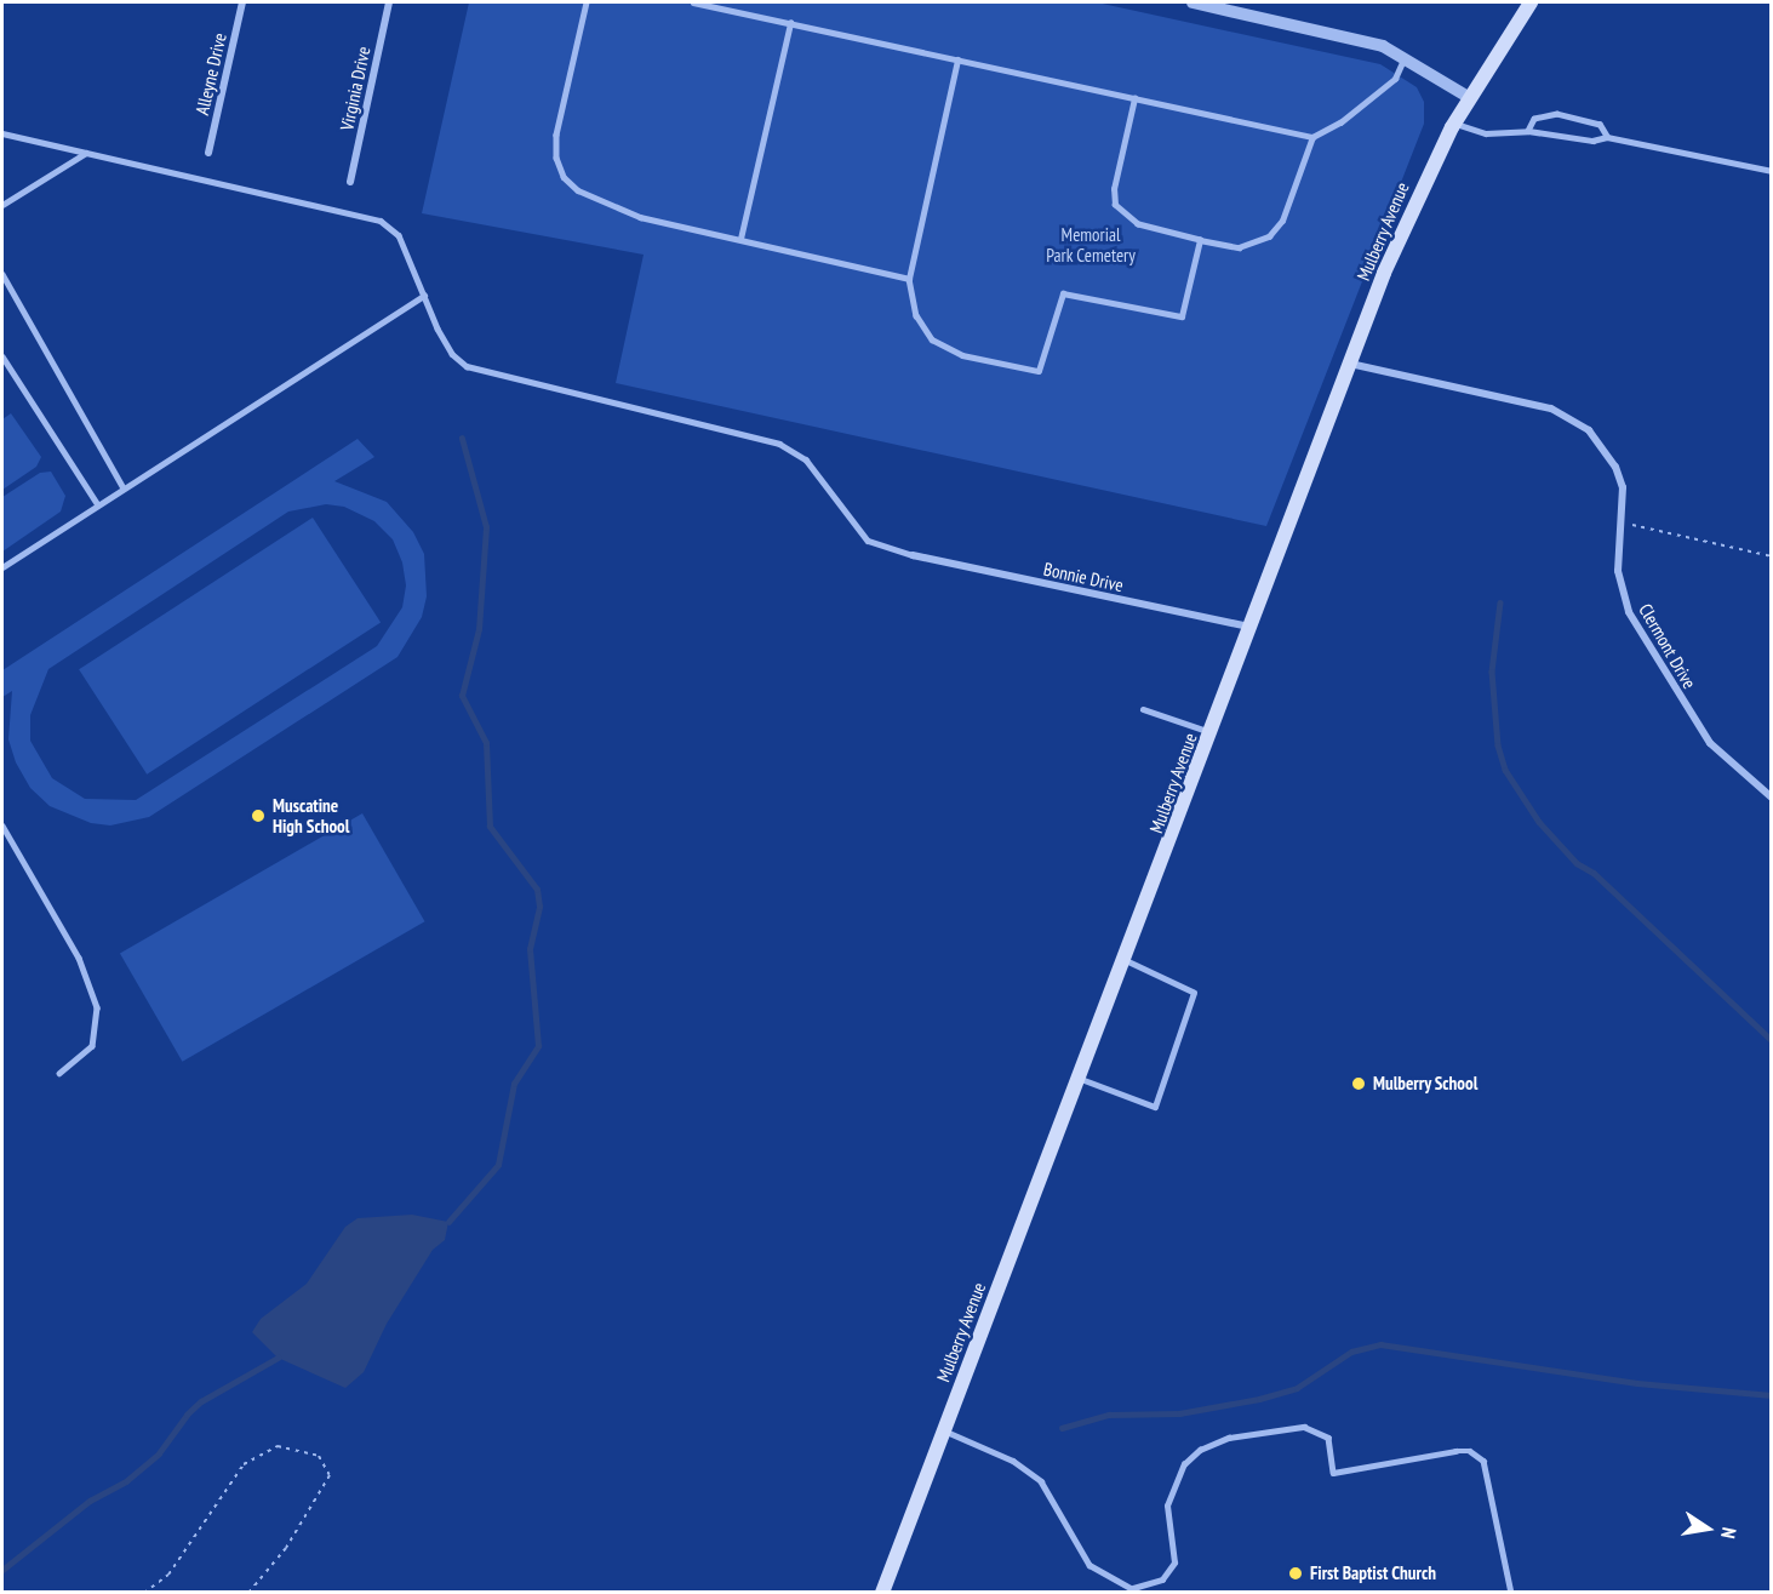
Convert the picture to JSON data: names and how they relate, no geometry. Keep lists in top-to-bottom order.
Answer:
{
  "streets": {
    "main road": ["Mulberry Avenue"],
    "street": [
      "Alleyne Drive",
      "Virginia Drive",
      "Bonnie Drive",
      "Clermont Drive"
    ]
  },
  "crossings": [
    ["Mulberry Avenue", "Bonnie Drive"],
    ["Mulberry Avenue", "Clermont Drive"]
  ],
  "parks": ["Memorial Park Cemetery"],
  "places": ["Muscatine High School", "Mulberry School", "First Baptist Church"],
  "north": "right"
}
